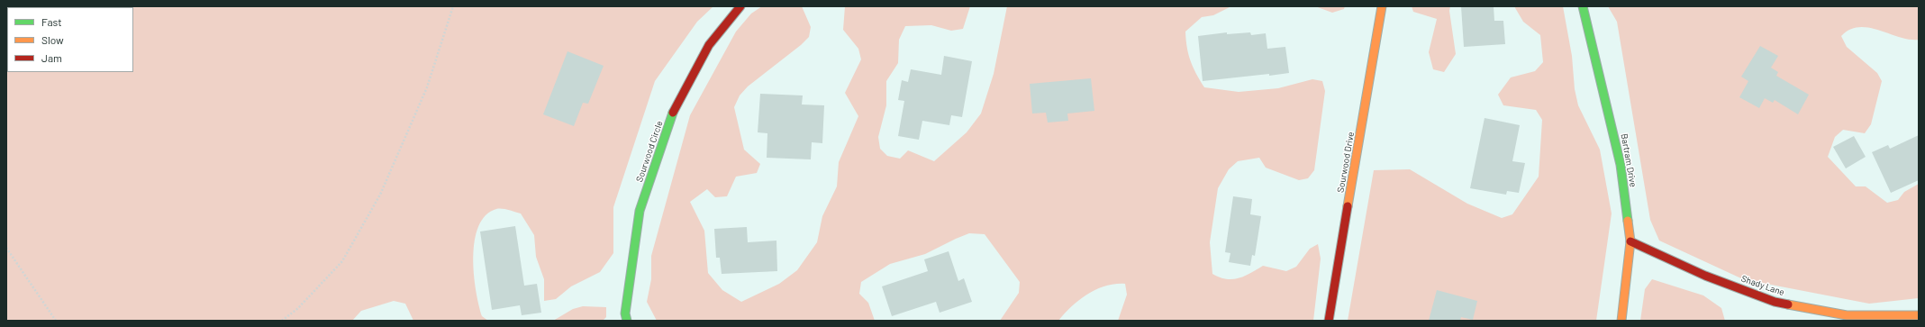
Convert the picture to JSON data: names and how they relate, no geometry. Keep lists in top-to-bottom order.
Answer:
{
  "streets": {
    "street": [
      "Sourwood Circle",
      "Bartram Drive",
      "Sourwood Drive",
      "Shady Lane"
    ]
  },
  "crossings": [
    ["Bartram Drive", "Shady Lane"]
  ],
  "legend": ["Fast", "Slow", "Jam"]
}
